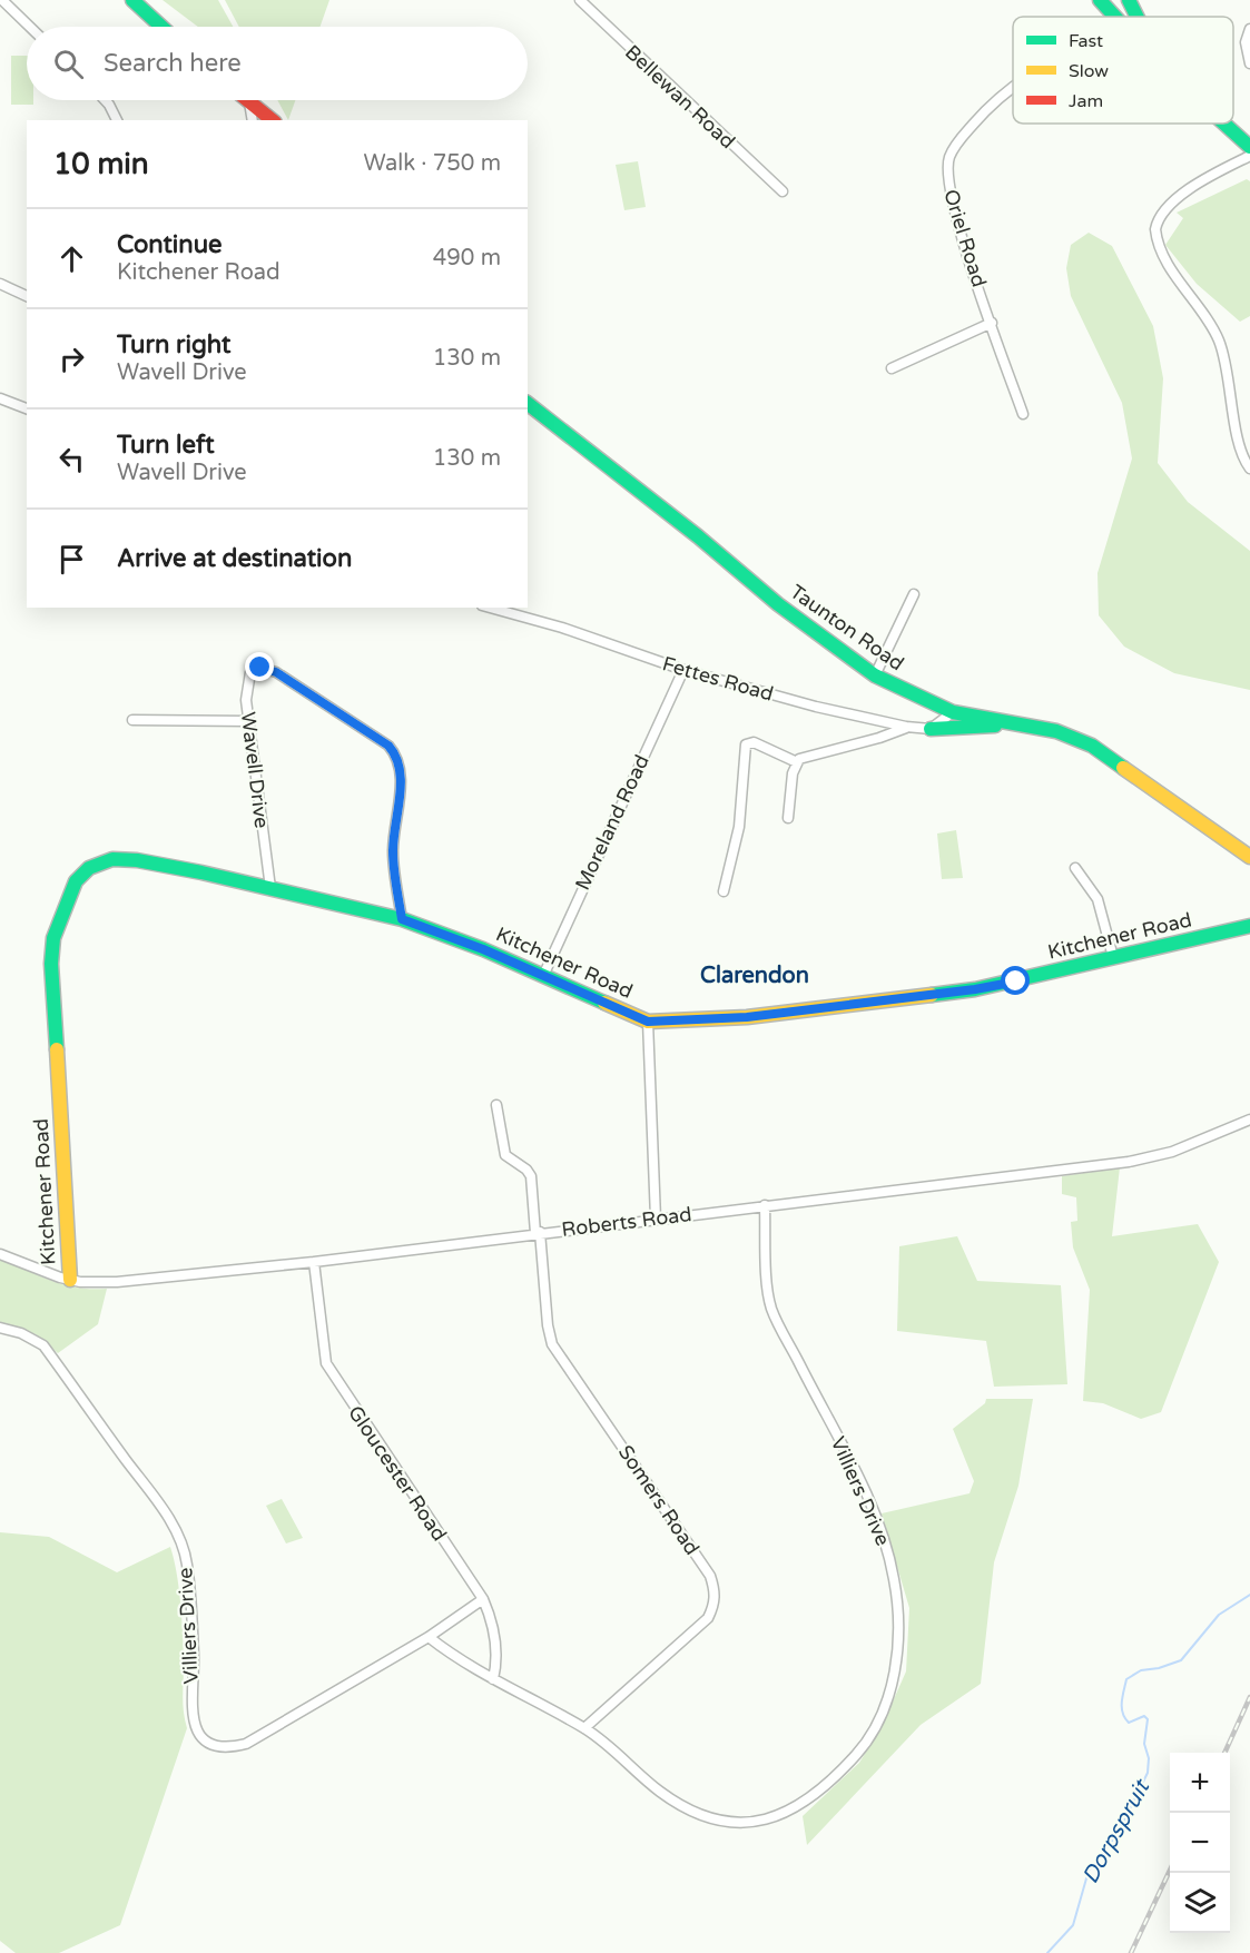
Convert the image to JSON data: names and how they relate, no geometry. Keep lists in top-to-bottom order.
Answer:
{
  "streets": {
    "street": [
      "Bellewan Road",
      "Oriel Road",
      "Taunton Road",
      "Fettes Road",
      "Wavell Drive",
      "Moreland Road",
      "Kitchener Road",
      "Roberts Road",
      "Gloucester Road",
      "Villiers Drive",
      "Somers Road"
    ]
  },
  "crossings": [
    ["Fettes Road", "Moreland Road"],
    ["Wavell Drive", "Kitchener Road"],
    ["Moreland Road", "Kitchener Road"],
    ["Kitchener Road", "Roberts Road"],
    ["Roberts Road", "Gloucester Road"],
    ["Roberts Road", "Villiers Drive"],
    ["Roberts Road", "Somers Road"],
    ["Gloucester Road", "Villiers Drive"],
    ["Villiers Drive", "Somers Road"]
  ],
  "districts": ["Clarendon"],
  "water": ["Dorpspruit"],
  "legend": ["Fast", "Slow", "Jam"],
  "page": {
    "search": "Search here",
    "heading": ["10 min", "Walk · 750 m"],
    "list": [
      ["Continue", "Kitchener Road", "490 m"],
      ["Turn right", "Wavell Drive", "130 m"],
      ["Turn left", "Wavell Drive", "130 m"],
      "Arrive at destination"
    ],
    "map_buttons": ["+", "−"]
  }
}
